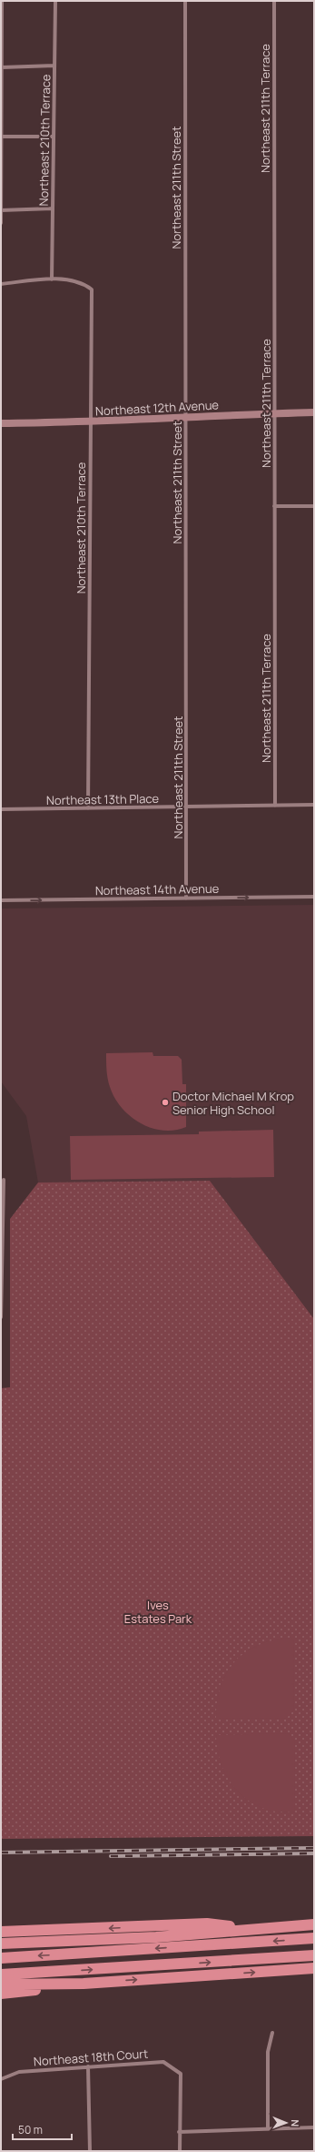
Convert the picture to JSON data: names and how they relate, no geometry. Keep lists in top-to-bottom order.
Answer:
{
  "streets": {
    "street": [
      "Northeast 211th Terrace",
      "Northeast 210th Terrace",
      "Northeast 211th Street",
      "Northeast 12th Avenue",
      "Northeast 13th Place",
      "Northeast 14th Avenue",
      "Northeast 18th Court"
    ]
  },
  "crossings": [
    ["Northeast 211th Terrace", "Northeast 12th Avenue"],
    ["Northeast 211th Terrace", "Northeast 13th Place"],
    ["Northeast 210th Terrace", "Northeast 12th Avenue"],
    ["Northeast 210th Terrace", "Northeast 13th Place"],
    ["Northeast 211th Street", "Northeast 12th Avenue"],
    ["Northeast 211th Street", "Northeast 13th Place"],
    ["Northeast 211th Street", "Northeast 14th Avenue"]
  ],
  "one_way": ["Northeast 14th Avenue"],
  "parks": ["Ives Estates Park"],
  "places": ["Doctor Michael M Krop Senior High School"],
  "scale_bar": "50 m",
  "north": "right"
}
